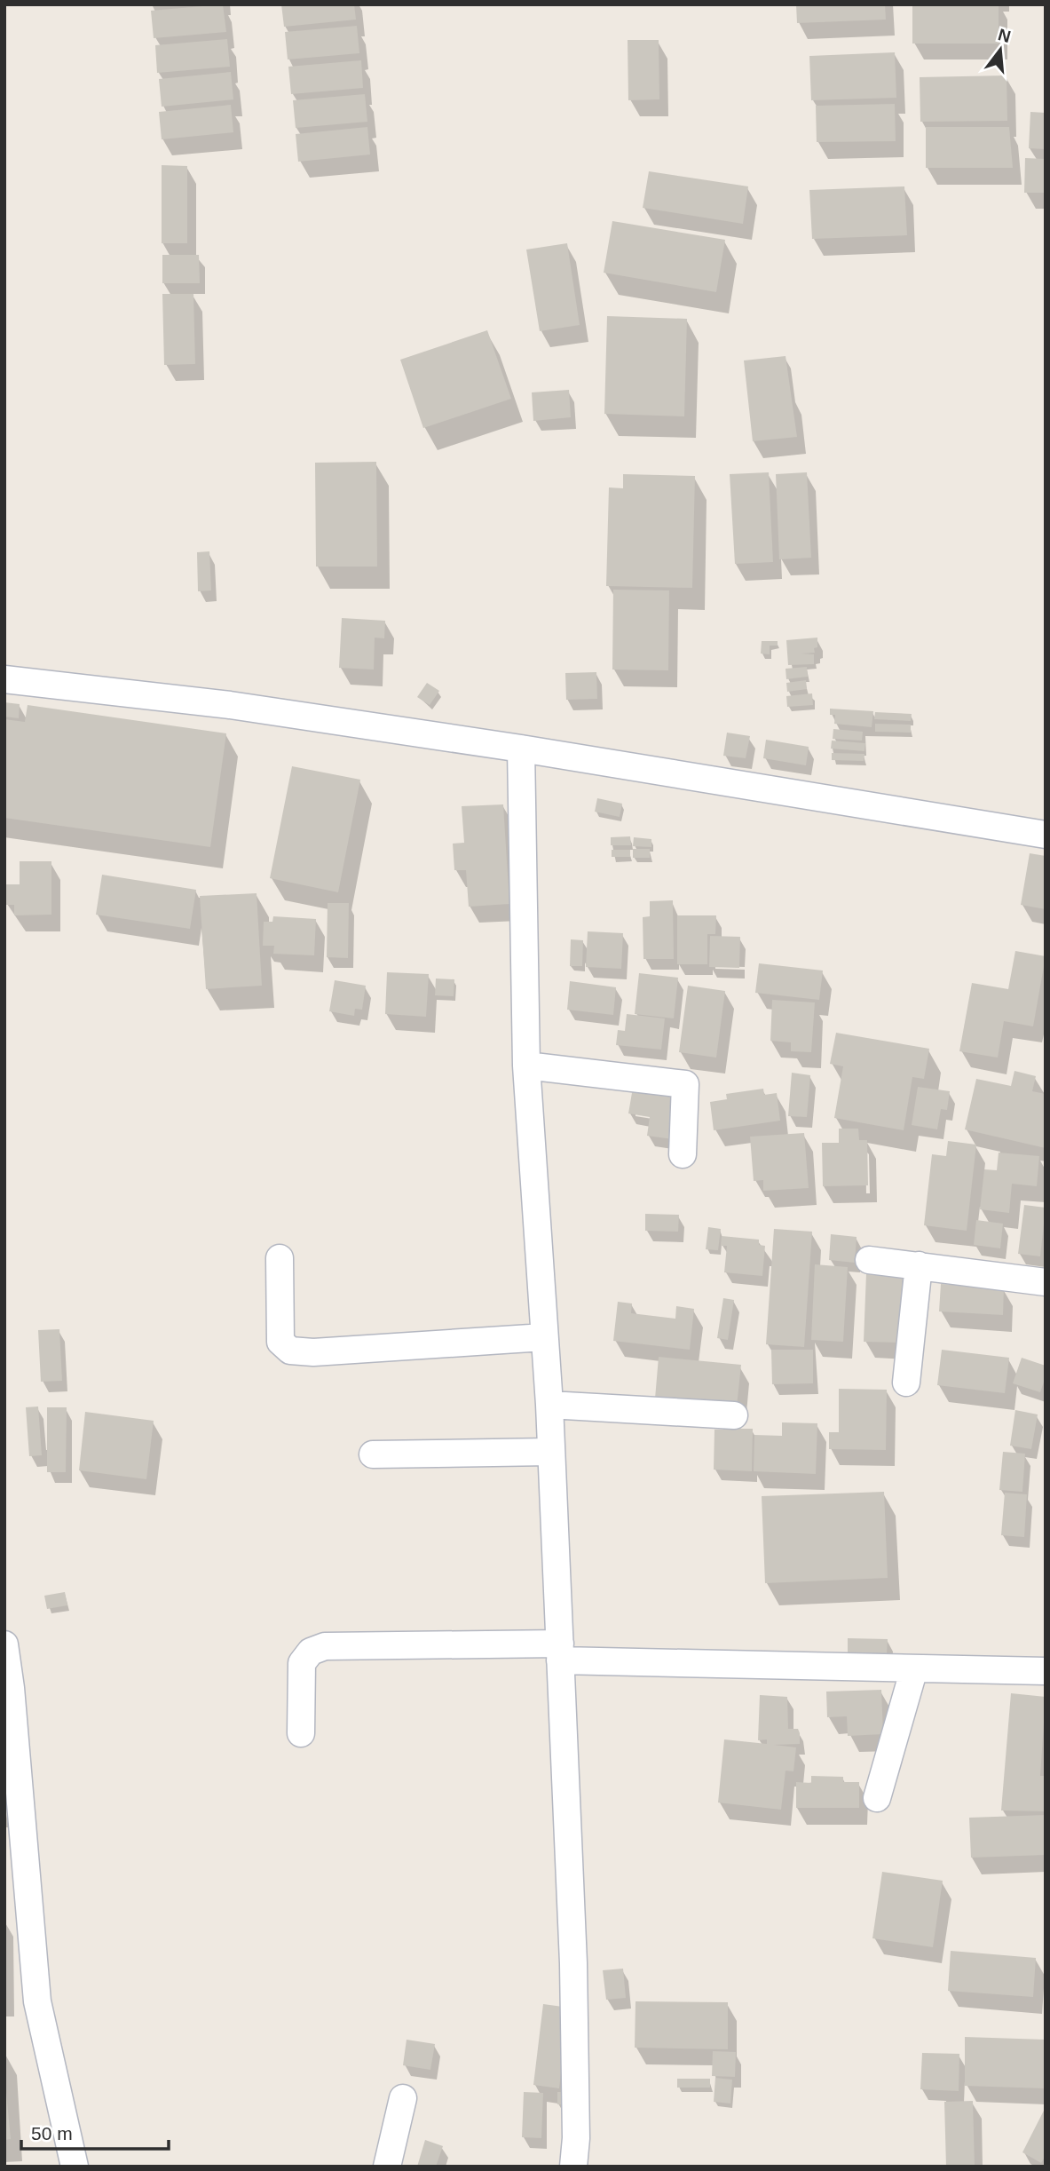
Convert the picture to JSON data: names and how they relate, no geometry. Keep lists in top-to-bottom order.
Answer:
{
  "scale_bar": "50 m",
  "north": "top"
}
